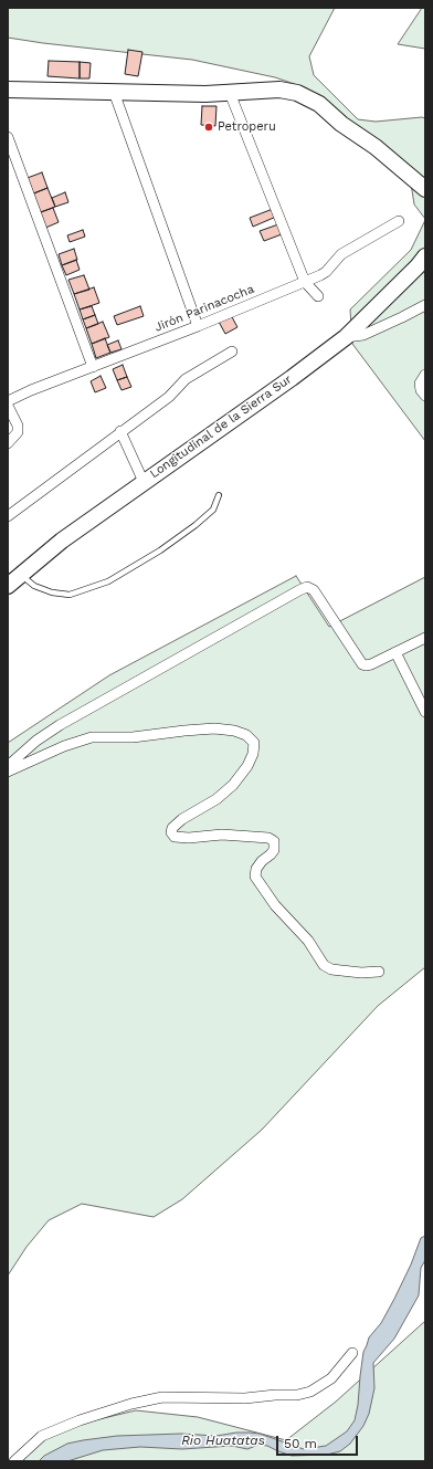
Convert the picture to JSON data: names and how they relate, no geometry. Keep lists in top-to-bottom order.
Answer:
{
  "streets": {
    "main road": ["Longitudinal de la Sierra Sur"],
    "street": ["Jirón Parinacocha"]
  },
  "water": ["Rio Huatatas"],
  "places": ["Petroperu"],
  "scale_bar": "50 m"
}
